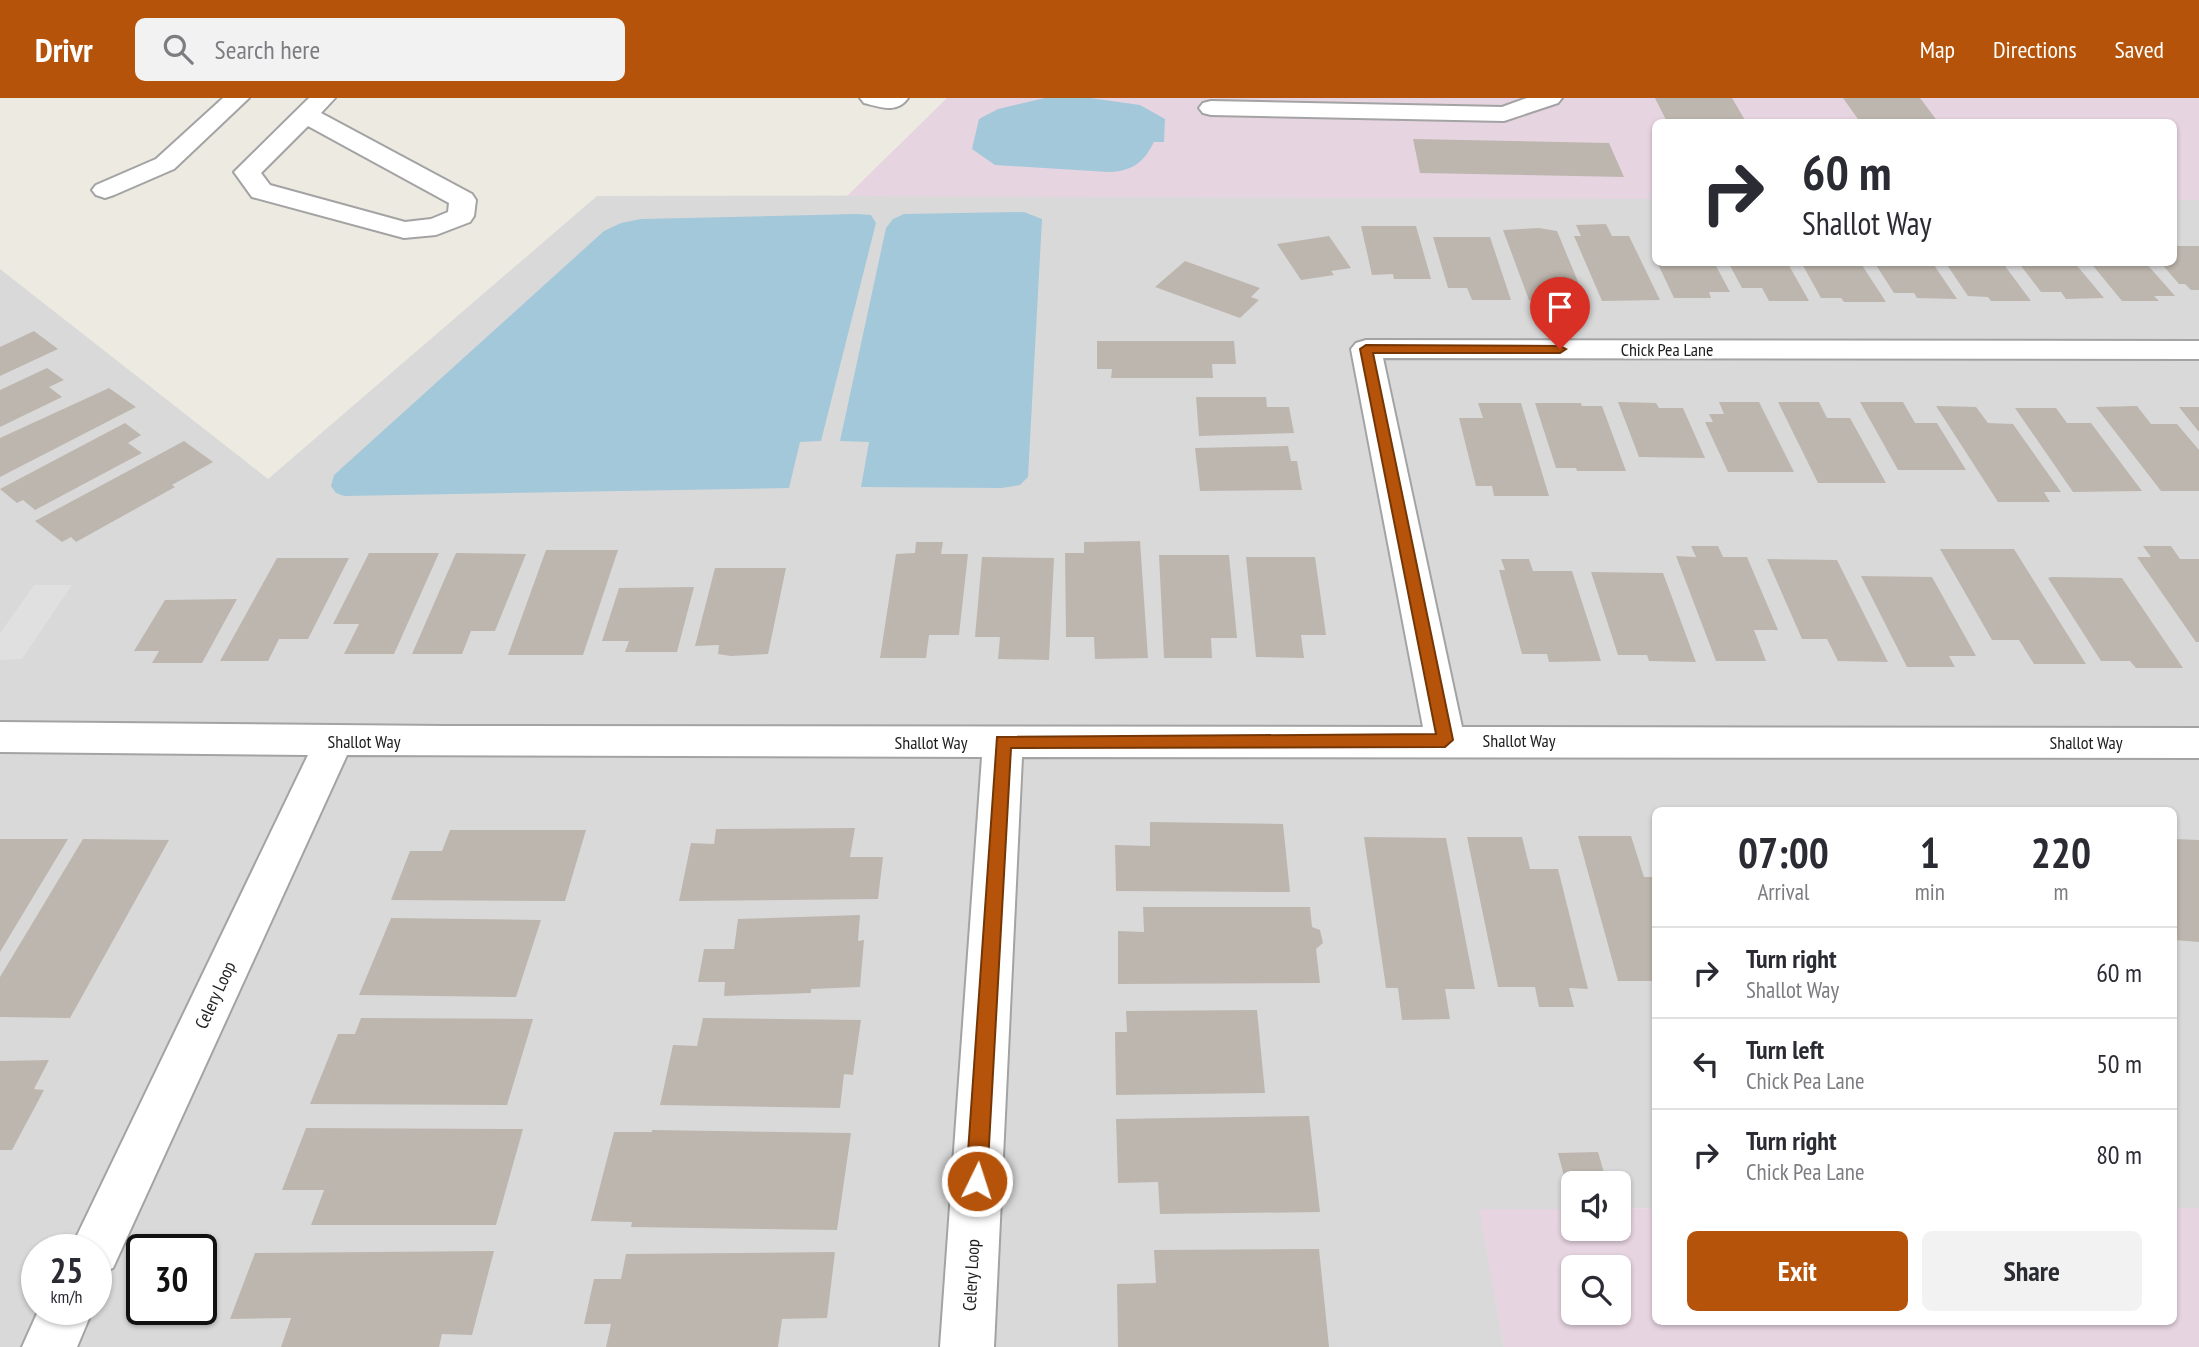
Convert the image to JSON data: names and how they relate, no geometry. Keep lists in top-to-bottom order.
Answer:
{
  "streets": {
    "street": ["Chick Pea Lane", "Shallot Way", "Celery Loop"]
  },
  "crossings": [
    ["Chick Pea Lane", "Shallot Way"],
    ["Shallot Way", "Celery Loop"]
  ],
  "page": {
    "header": "Drivr",
    "search": "Search here",
    "nav": ["Map", "Directions", "Saved"],
    "turn": ["60 m", "Shallot Way"],
    "eta": [
      "07:00",
      "Arrival",
      "1",
      "min",
      "220",
      "m"
    ],
    "list": [
      {
        "name": "Turn right",
        "note": "Shallot Way",
        "value": "60 m"
      },
      {
        "name": "Turn left",
        "note": "Chick Pea Lane",
        "value": "50 m"
      },
      {
        "name": "Turn right",
        "note": "Chick Pea Lane",
        "value": "80 m"
      }
    ],
    "buttons": ["Exit", "Share"],
    "speed": "25 km/h",
    "limit": "30"
  }
}
